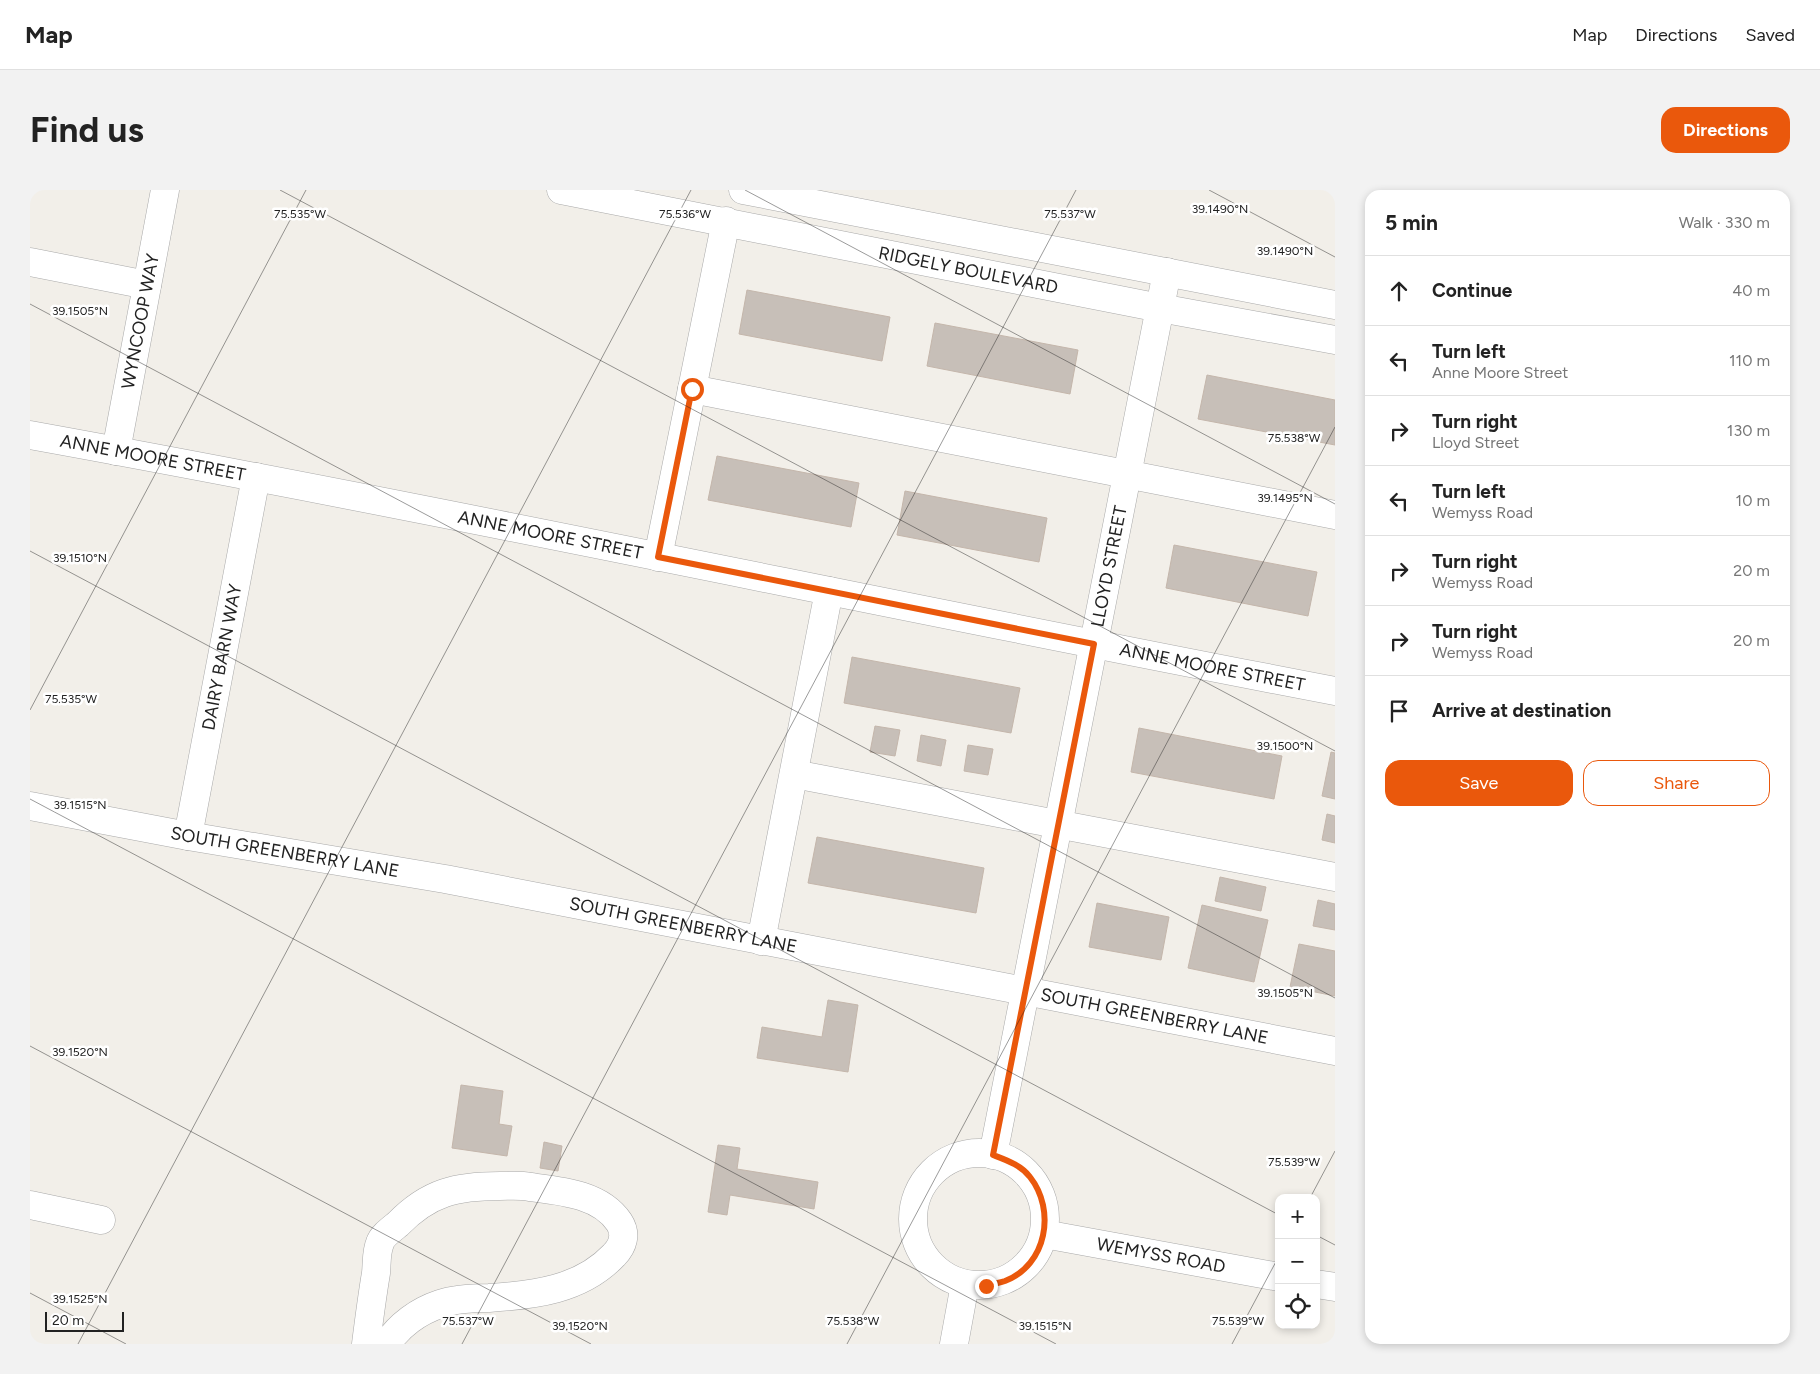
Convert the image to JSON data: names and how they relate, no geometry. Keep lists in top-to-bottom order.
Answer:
{
  "streets": {
    "street": [
      "RIDGELY BOULEVARD",
      "WYNCOOP WAY",
      "ANNE MOORE STREET",
      "LLOYD STREET",
      "DAIRY BARN WAY",
      "SOUTH GREENBERRY LANE",
      "WEMYSS ROAD"
    ]
  },
  "crossings": [
    ["RIDGELY BOULEVARD", "LLOYD STREET"],
    ["WYNCOOP WAY", "ANNE MOORE STREET"],
    ["ANNE MOORE STREET", "LLOYD STREET"],
    ["ANNE MOORE STREET", "DAIRY BARN WAY"],
    ["LLOYD STREET", "SOUTH GREENBERRY LANE"],
    ["LLOYD STREET", "WEMYSS ROAD"],
    ["DAIRY BARN WAY", "SOUTH GREENBERRY LANE"]
  ],
  "scale_bar": "20 m",
  "page": {
    "header": "Map",
    "nav": ["Map", "Directions", "Saved"],
    "buttons": [
      "Directions",
      ["Save", "Share"]
    ],
    "title": "Find us",
    "heading": ["5 min", "Walk · 330 m"],
    "list": [
      ["Continue", "40 m"],
      ["Turn left", "Anne Moore Street", "110 m"],
      ["Turn right", "Lloyd Street", "130 m"],
      ["Turn left", "Wemyss Road", "10 m"],
      ["Turn right", "Wemyss Road", "20 m"],
      ["Turn right", "Wemyss Road", "20 m"],
      "Arrive at destination"
    ],
    "map_buttons": ["+", "−"],
    "scale": "20 m"
  },
  "coordinates": [
    "39.1490°N",
    "75.535°W",
    "75.536°W",
    "75.537°W",
    "39.1505°N",
    "75.538°W",
    "39.1495°N",
    "39.1510°N",
    "39.1500°N",
    "39.1515°N",
    "39.1520°N",
    "75.539°W",
    "39.1525°N"
  ]
}
